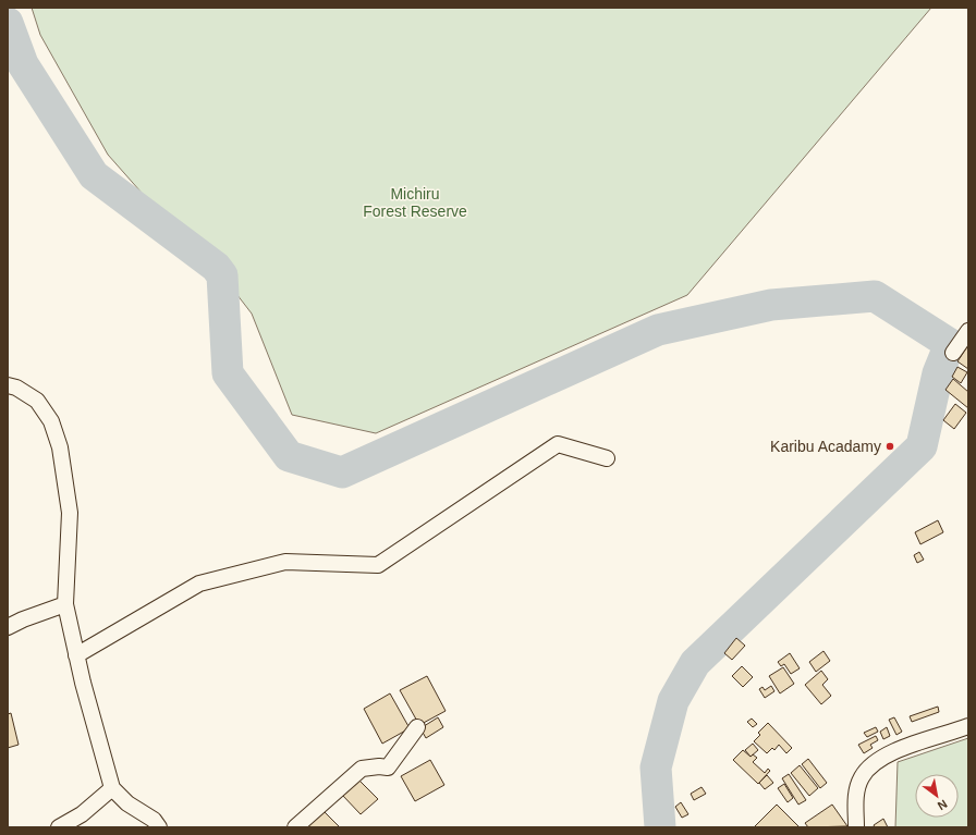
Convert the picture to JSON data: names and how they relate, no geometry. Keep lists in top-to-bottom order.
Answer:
{
  "parks": ["Michiru Forest Reserve"],
  "places": ["Karibu Acadamy"],
  "north": "bottom right"
}
